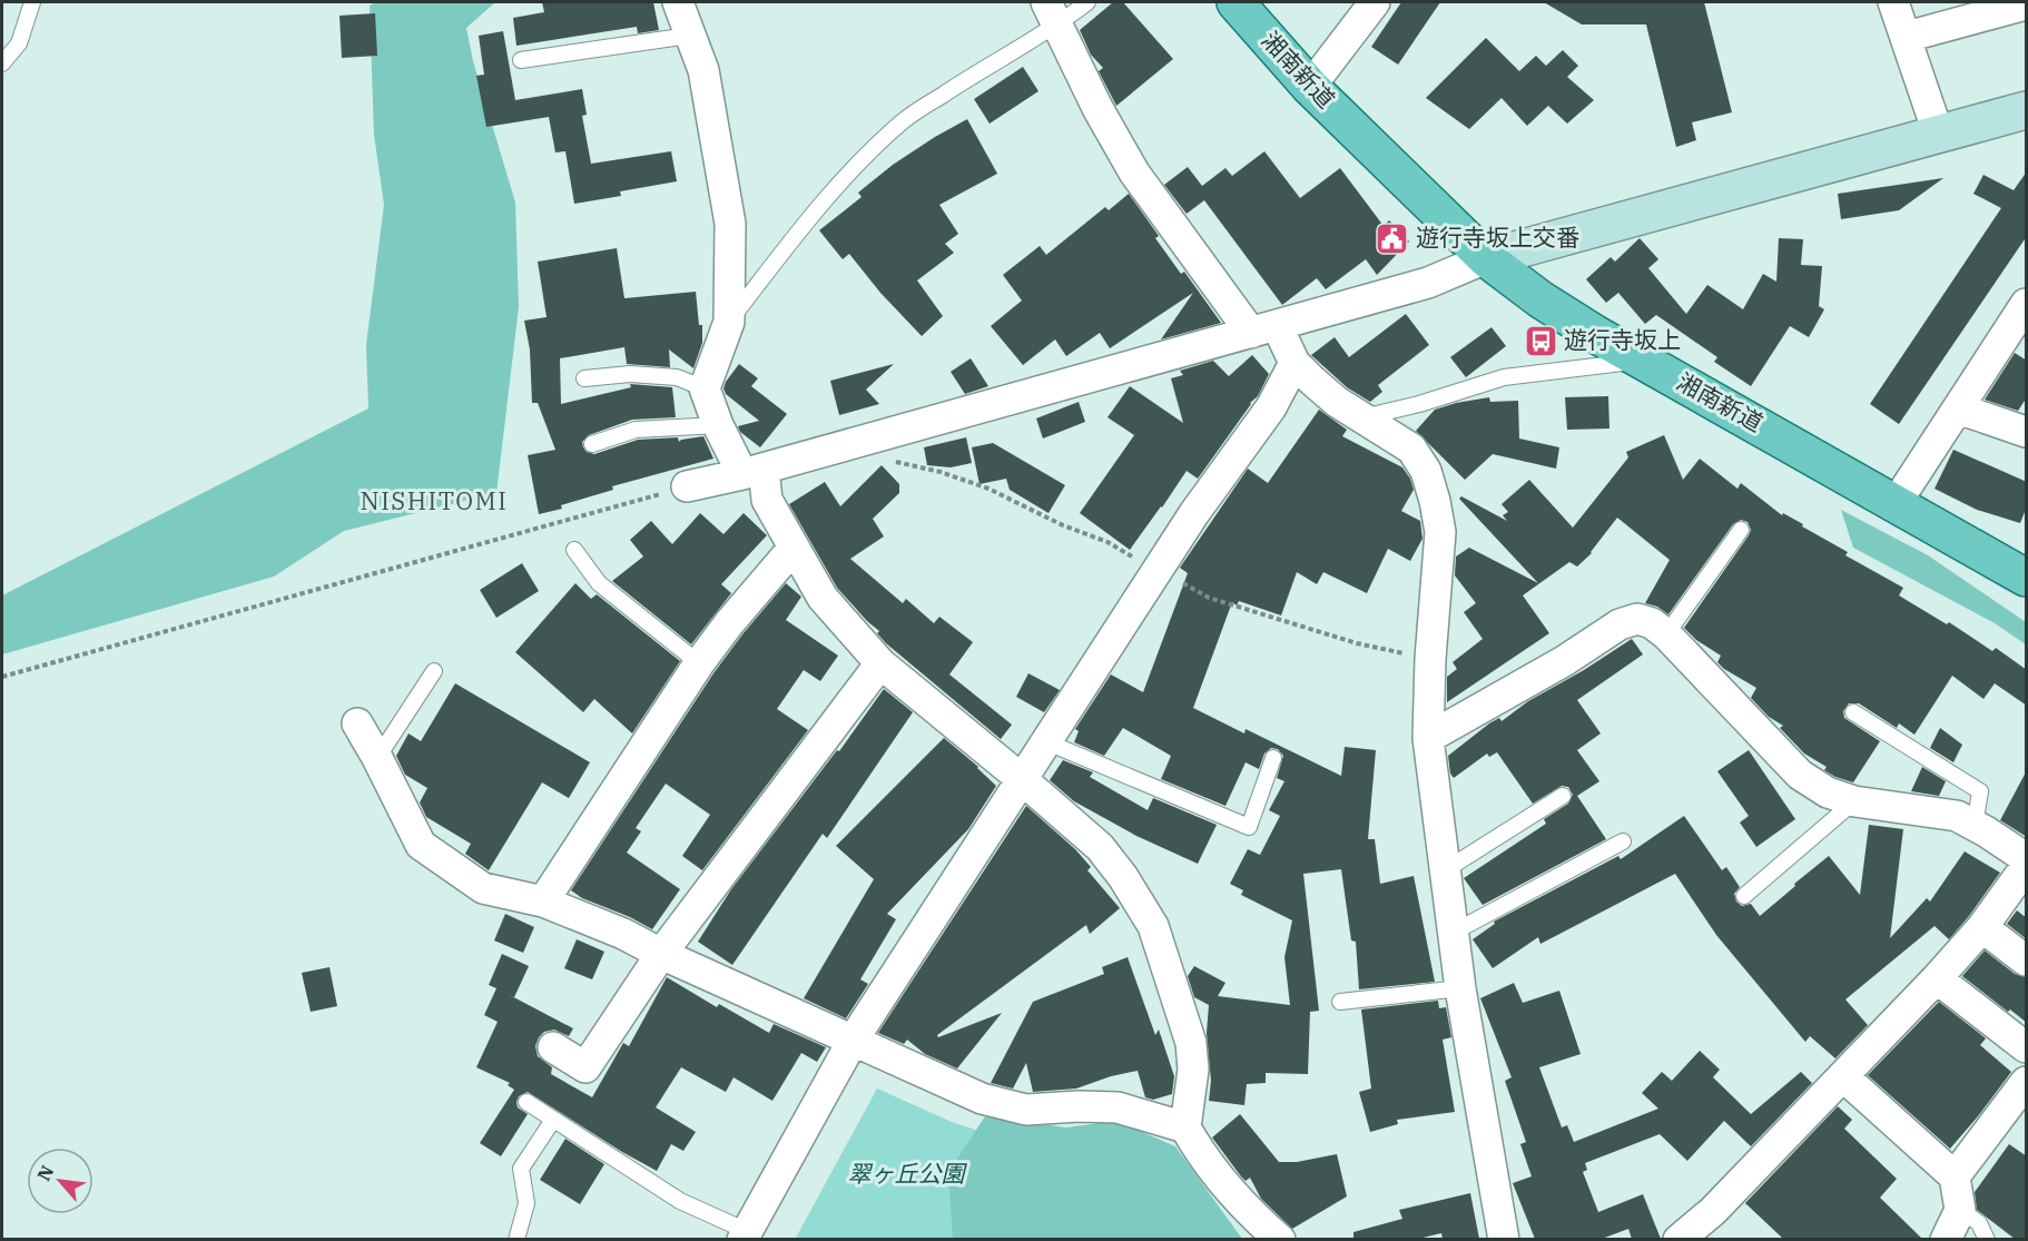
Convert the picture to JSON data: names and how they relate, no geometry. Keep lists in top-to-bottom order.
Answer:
{
  "streets": {
    "main road": ["湘南新道"]
  },
  "districts": ["NISHITOMI"],
  "parks": ["翠ヶ丘公園"],
  "places": {
    "public building": ["遊行寺坂上交番"],
    "bus stop": ["遊行寺坂上"]
  },
  "north": "top left"
}
